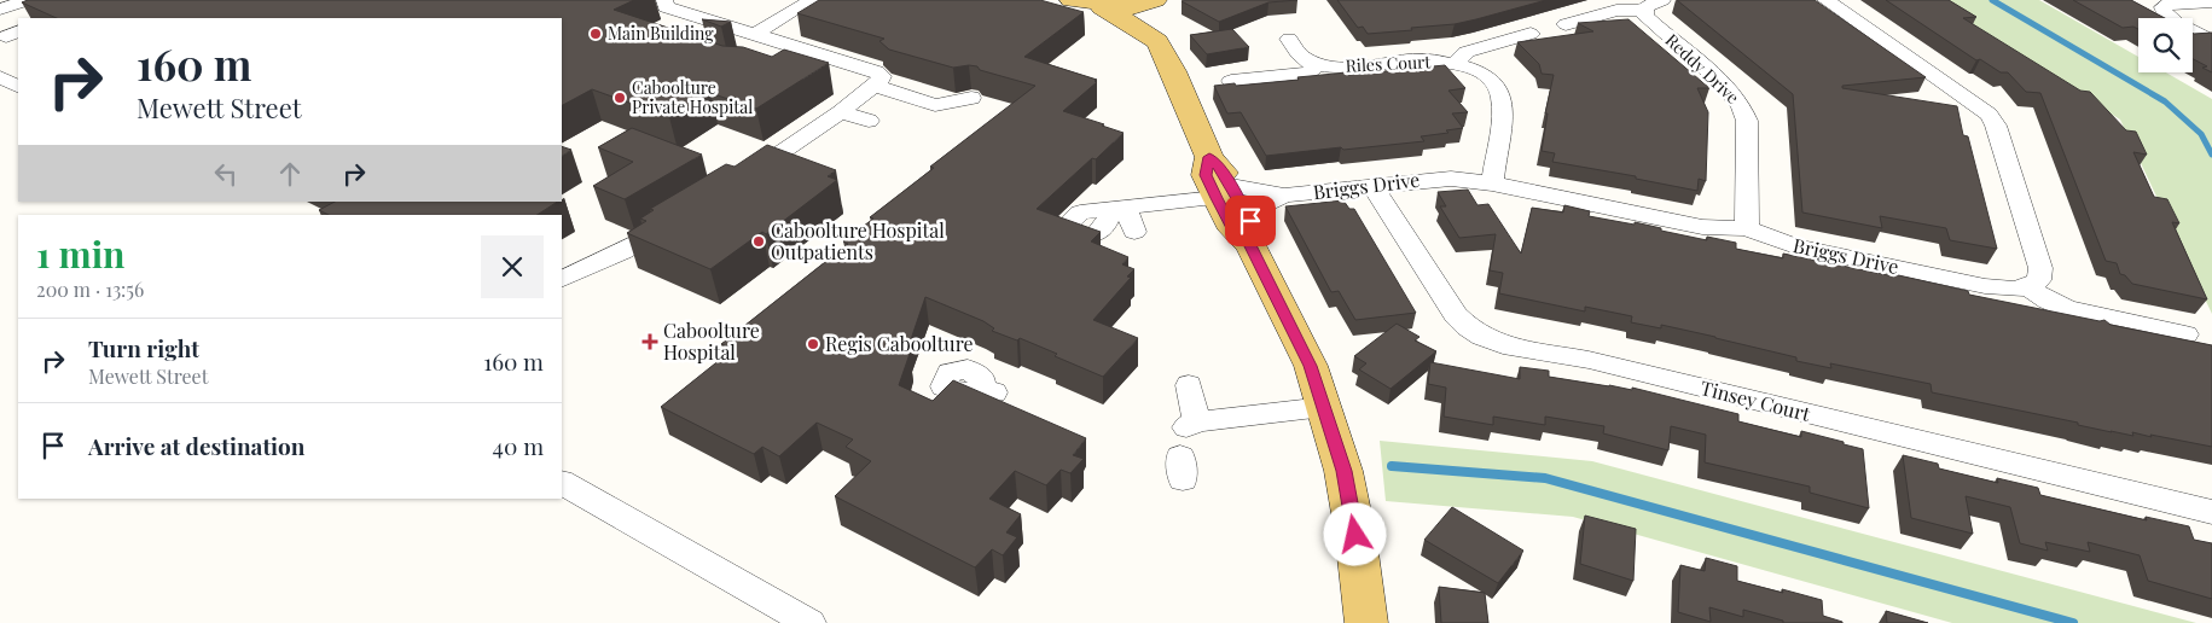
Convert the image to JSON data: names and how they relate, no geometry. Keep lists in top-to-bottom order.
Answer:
{
  "streets": {
    "street": [
      "Riles Court",
      "Reddy Drive",
      "Briggs Drive",
      "Tinsey Court"
    ]
  },
  "crossings": [
    ["Riles Court", "Briggs Drive"],
    ["Reddy Drive", "Briggs Drive"],
    ["Briggs Drive", "Tinsey Court"]
  ],
  "places": {
    "other": [
      "Main Building",
      "Caboolture Private Hospital",
      "Caboolture Hospital Outpatients",
      "Regis Caboolture"
    ],
    "health": ["Caboolture Hospital"]
  },
  "page": {
    "turn": ["160 m", "Mewett Street"],
    "heading": ["1 min", "200 m · 13:56"],
    "list": [
      {
        "name": "Turn right",
        "note": "Mewett Street",
        "value": "160 m"
      },
      {
        "name": "Arrive at destination",
        "value": "40 m"
      }
    ]
  }
}
